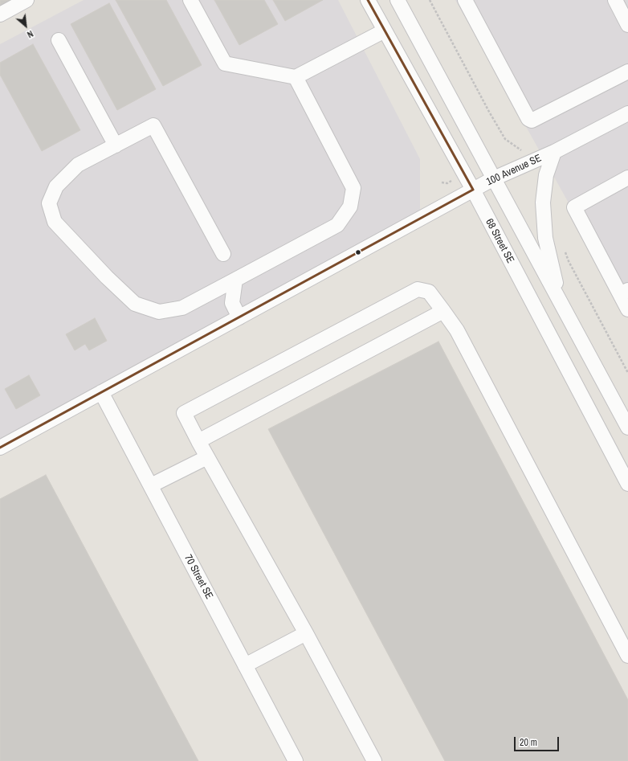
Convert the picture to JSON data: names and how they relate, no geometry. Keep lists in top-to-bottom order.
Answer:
{
  "streets": {
    "street": ["100 Avenue SE", "68 Street SE", "70 Street SE"]
  },
  "crossings": [
    ["100 Avenue SE", "68 Street SE"],
    ["100 Avenue SE", "70 Street SE"]
  ],
  "scale_bar": "20 m",
  "north": "bottom right"
}
